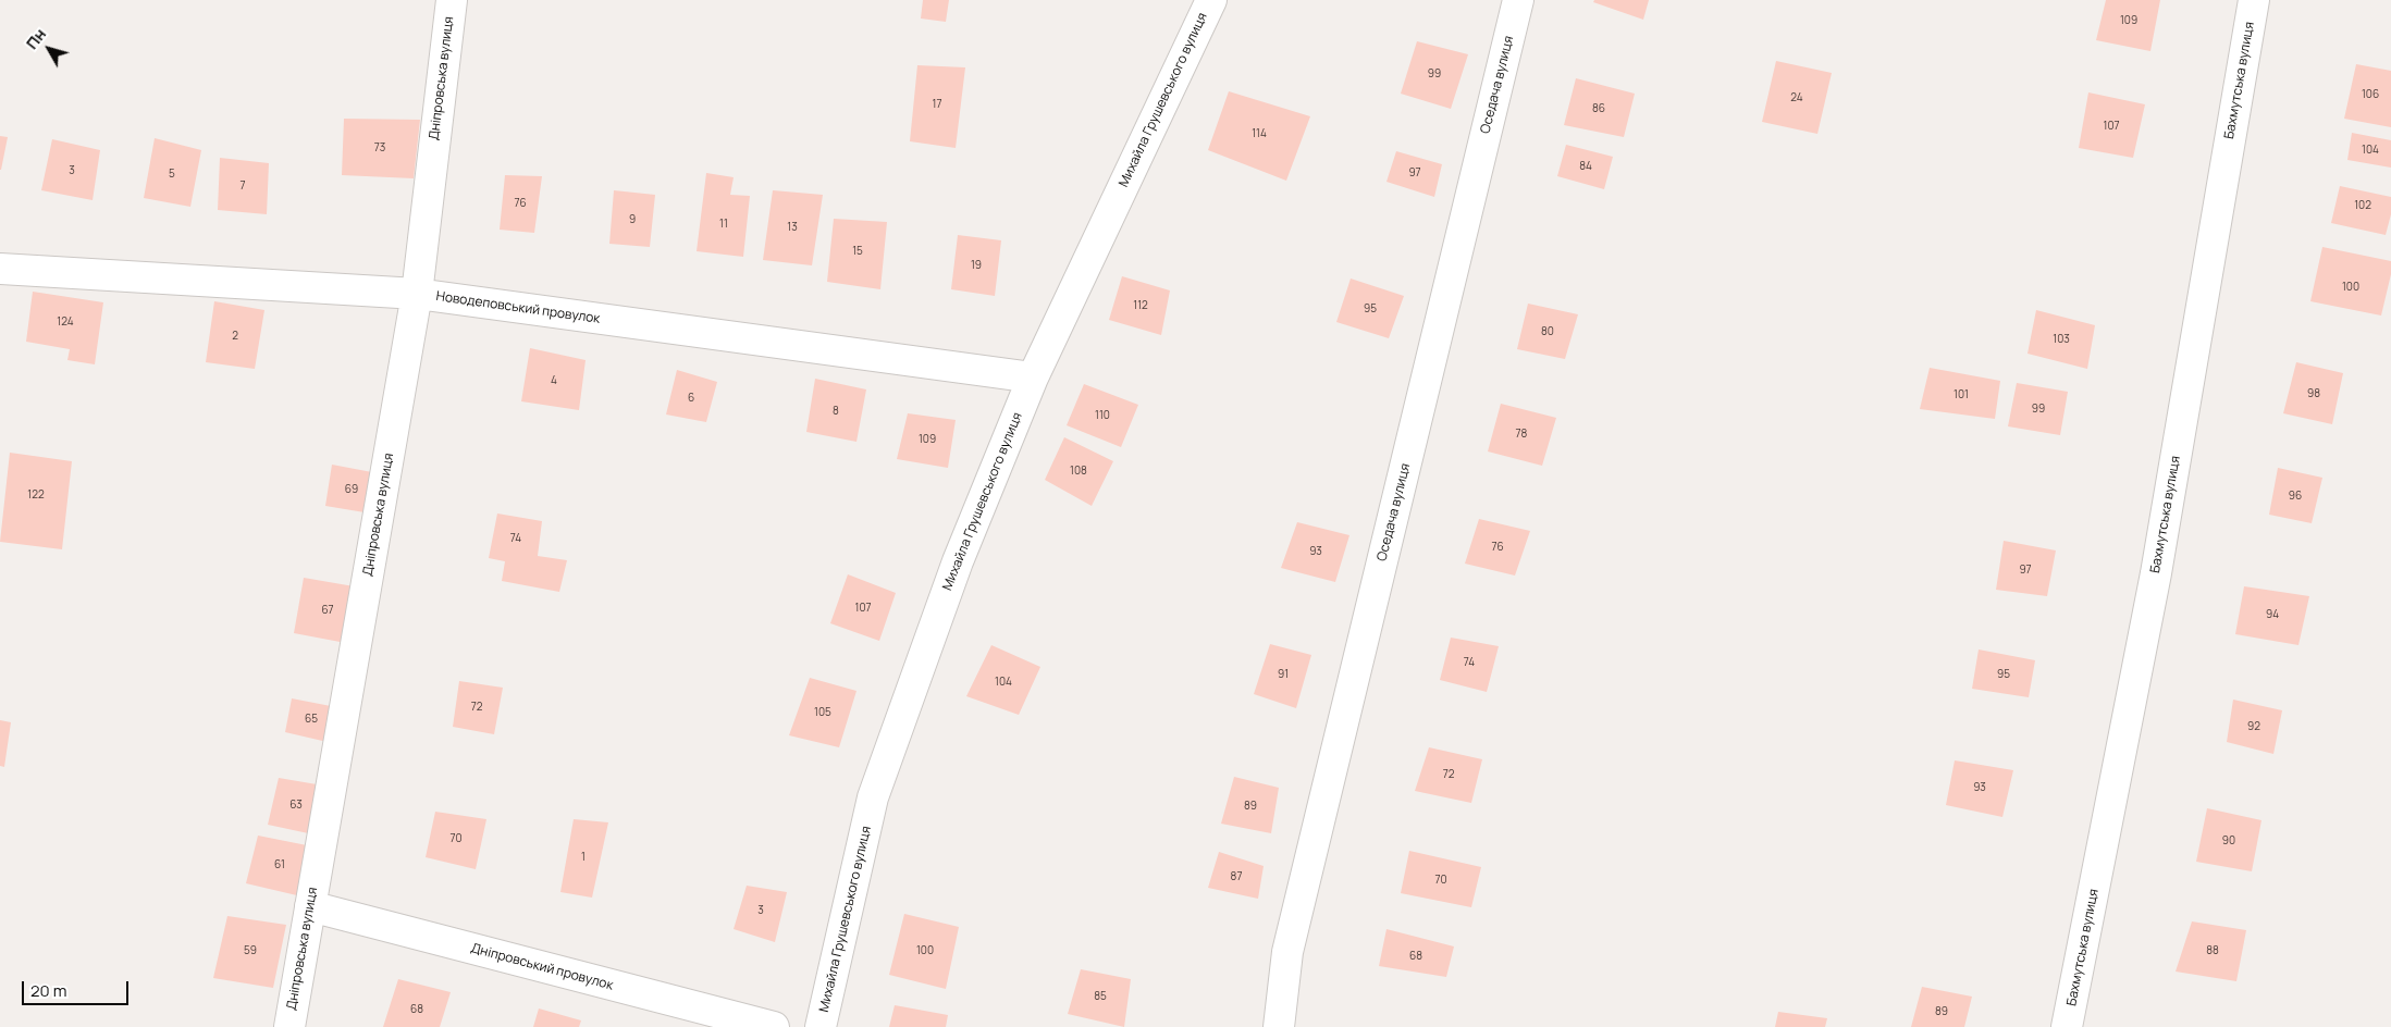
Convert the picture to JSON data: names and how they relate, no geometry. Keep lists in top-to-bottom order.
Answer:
{
  "streets": {
    "street": [
      "Дніпровська вулиця",
      "Бахмутська вулиця",
      "Оседача вулиця",
      "Михайла Грушевського вулиця",
      "Новодеповський провулок",
      "Дніпровський провулок"
    ]
  },
  "crossings": [
    ["Дніпровська вулиця", "Новодеповський провулок"],
    ["Дніпровська вулиця", "Дніпровський провулок"],
    ["Михайла Грушевського вулиця", "Новодеповський провулок"]
  ],
  "house_numbers": [
    "109",
    "99",
    "106",
    "24",
    "17",
    "86",
    "107",
    "114",
    "73",
    "104",
    "84",
    "3",
    "97",
    "5",
    "7",
    "76",
    "102",
    "9",
    "11",
    "13",
    "15",
    "19",
    "100",
    "112",
    "95",
    "124",
    "80",
    "2",
    "103",
    "4",
    "98",
    "101",
    "6",
    "99",
    "8",
    "110",
    "78",
    "109",
    "108",
    "69",
    "122",
    "96",
    "74",
    "76",
    "93",
    "97",
    "107",
    "67",
    "94",
    "74",
    "91",
    "95",
    "104",
    "72",
    "105",
    "65",
    "92",
    "72",
    "93",
    "63",
    "89",
    "70",
    "90",
    "1",
    "61",
    "87",
    "70",
    "3",
    "59",
    "100",
    "88",
    "68",
    "85",
    "68",
    "89"
  ],
  "scale_bar": "20 m",
  "north": "top left"
}
